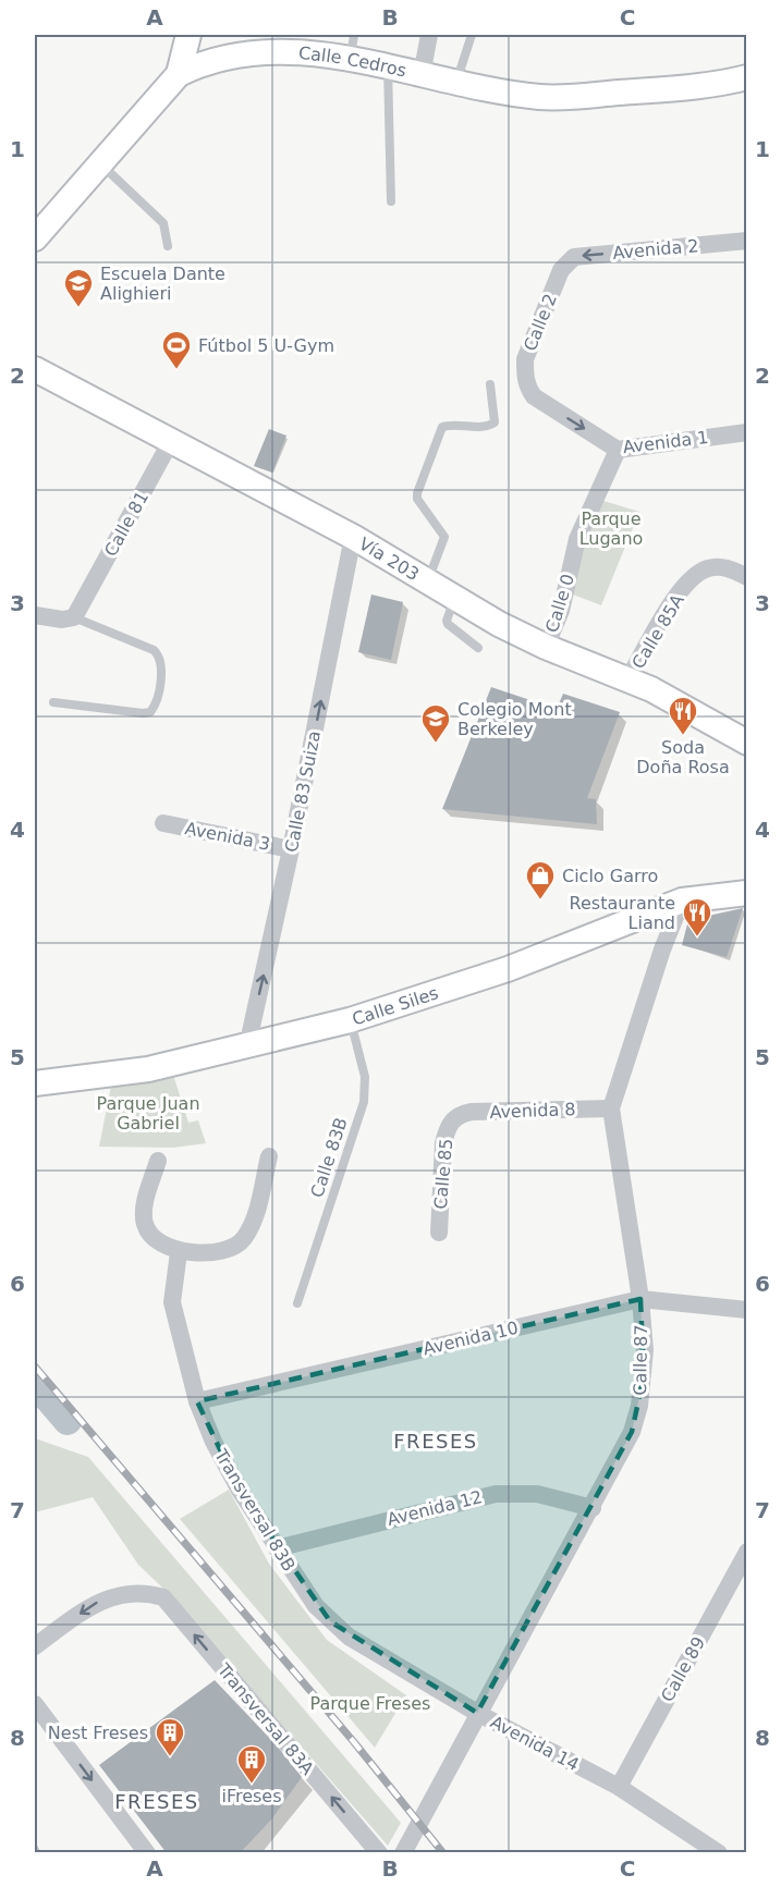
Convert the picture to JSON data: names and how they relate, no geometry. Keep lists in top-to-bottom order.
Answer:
{
  "streets": {
    "street": [
      "Calle Cedros",
      "Avenida 2",
      "Calle 2",
      "Avenida 1",
      "Calle 81",
      "Vía 203",
      "Calle 0",
      "Calle 85A",
      "Calle 83 Suiza",
      "Avenida 3",
      "Calle Siles",
      "Avenida 8",
      "Calle 85",
      "Avenida 10",
      "Calle 87",
      "Avenida 12",
      "Transversal 83B",
      "Calle 89",
      "Transversal 83A",
      "Avenida 14"
    ],
    "lane": ["Calle 83B"]
  },
  "crossings": [
    ["Avenida 2", "Calle 2"],
    ["Calle 2", "Avenida 1"],
    ["Avenida 1", "Calle 0"],
    ["Calle 81", "Vía 203"],
    ["Vía 203", "Calle 0"],
    ["Vía 203", "Calle 85A"],
    ["Vía 203", "Calle 83 Suiza"],
    ["Calle 83 Suiza", "Avenida 3"],
    ["Calle 83 Suiza", "Calle Siles"],
    ["Calle Siles", "Calle 83B"],
    ["Calle Siles", "Calle 87"],
    ["Avenida 8", "Calle 85"],
    ["Avenida 8", "Calle 87"],
    ["Avenida 10", "Calle 87"],
    ["Avenida 10", "Transversal 83B"],
    ["Calle 87", "Avenida 12"],
    ["Calle 87", "Avenida 14"],
    ["Avenida 12", "Transversal 83B"],
    ["Transversal 83B", "Avenida 14"],
    ["Calle 89", "Avenida 14"]
  ],
  "one_way": [
    "Avenida 2",
    "Avenida 1",
    "Calle 83 Suiza",
    "Transversal 83A"
  ],
  "districts": ["FRESES", "FRESES"],
  "parks": ["Parque Lugano", "Parque Juan Gabriel", "Parque Freses"],
  "places": {
    "school or university": ["Escuela Dante Alighieri", "Colegio Mont Berkeley"],
    "sports": ["Fútbol 5 U-Gym"],
    "restaurant": ["Soda Doña Rosa", "Restaurante Liand"],
    "shop": ["Ciclo Garro"],
    "building": ["Nest Freses", "iFreses"]
  },
  "grid": {
    "columns": ["A", "B", "C"],
    "rows": [
      "1",
      "2",
      "3",
      "4",
      "5",
      "6",
      "7",
      "8"
    ]
  }
}
